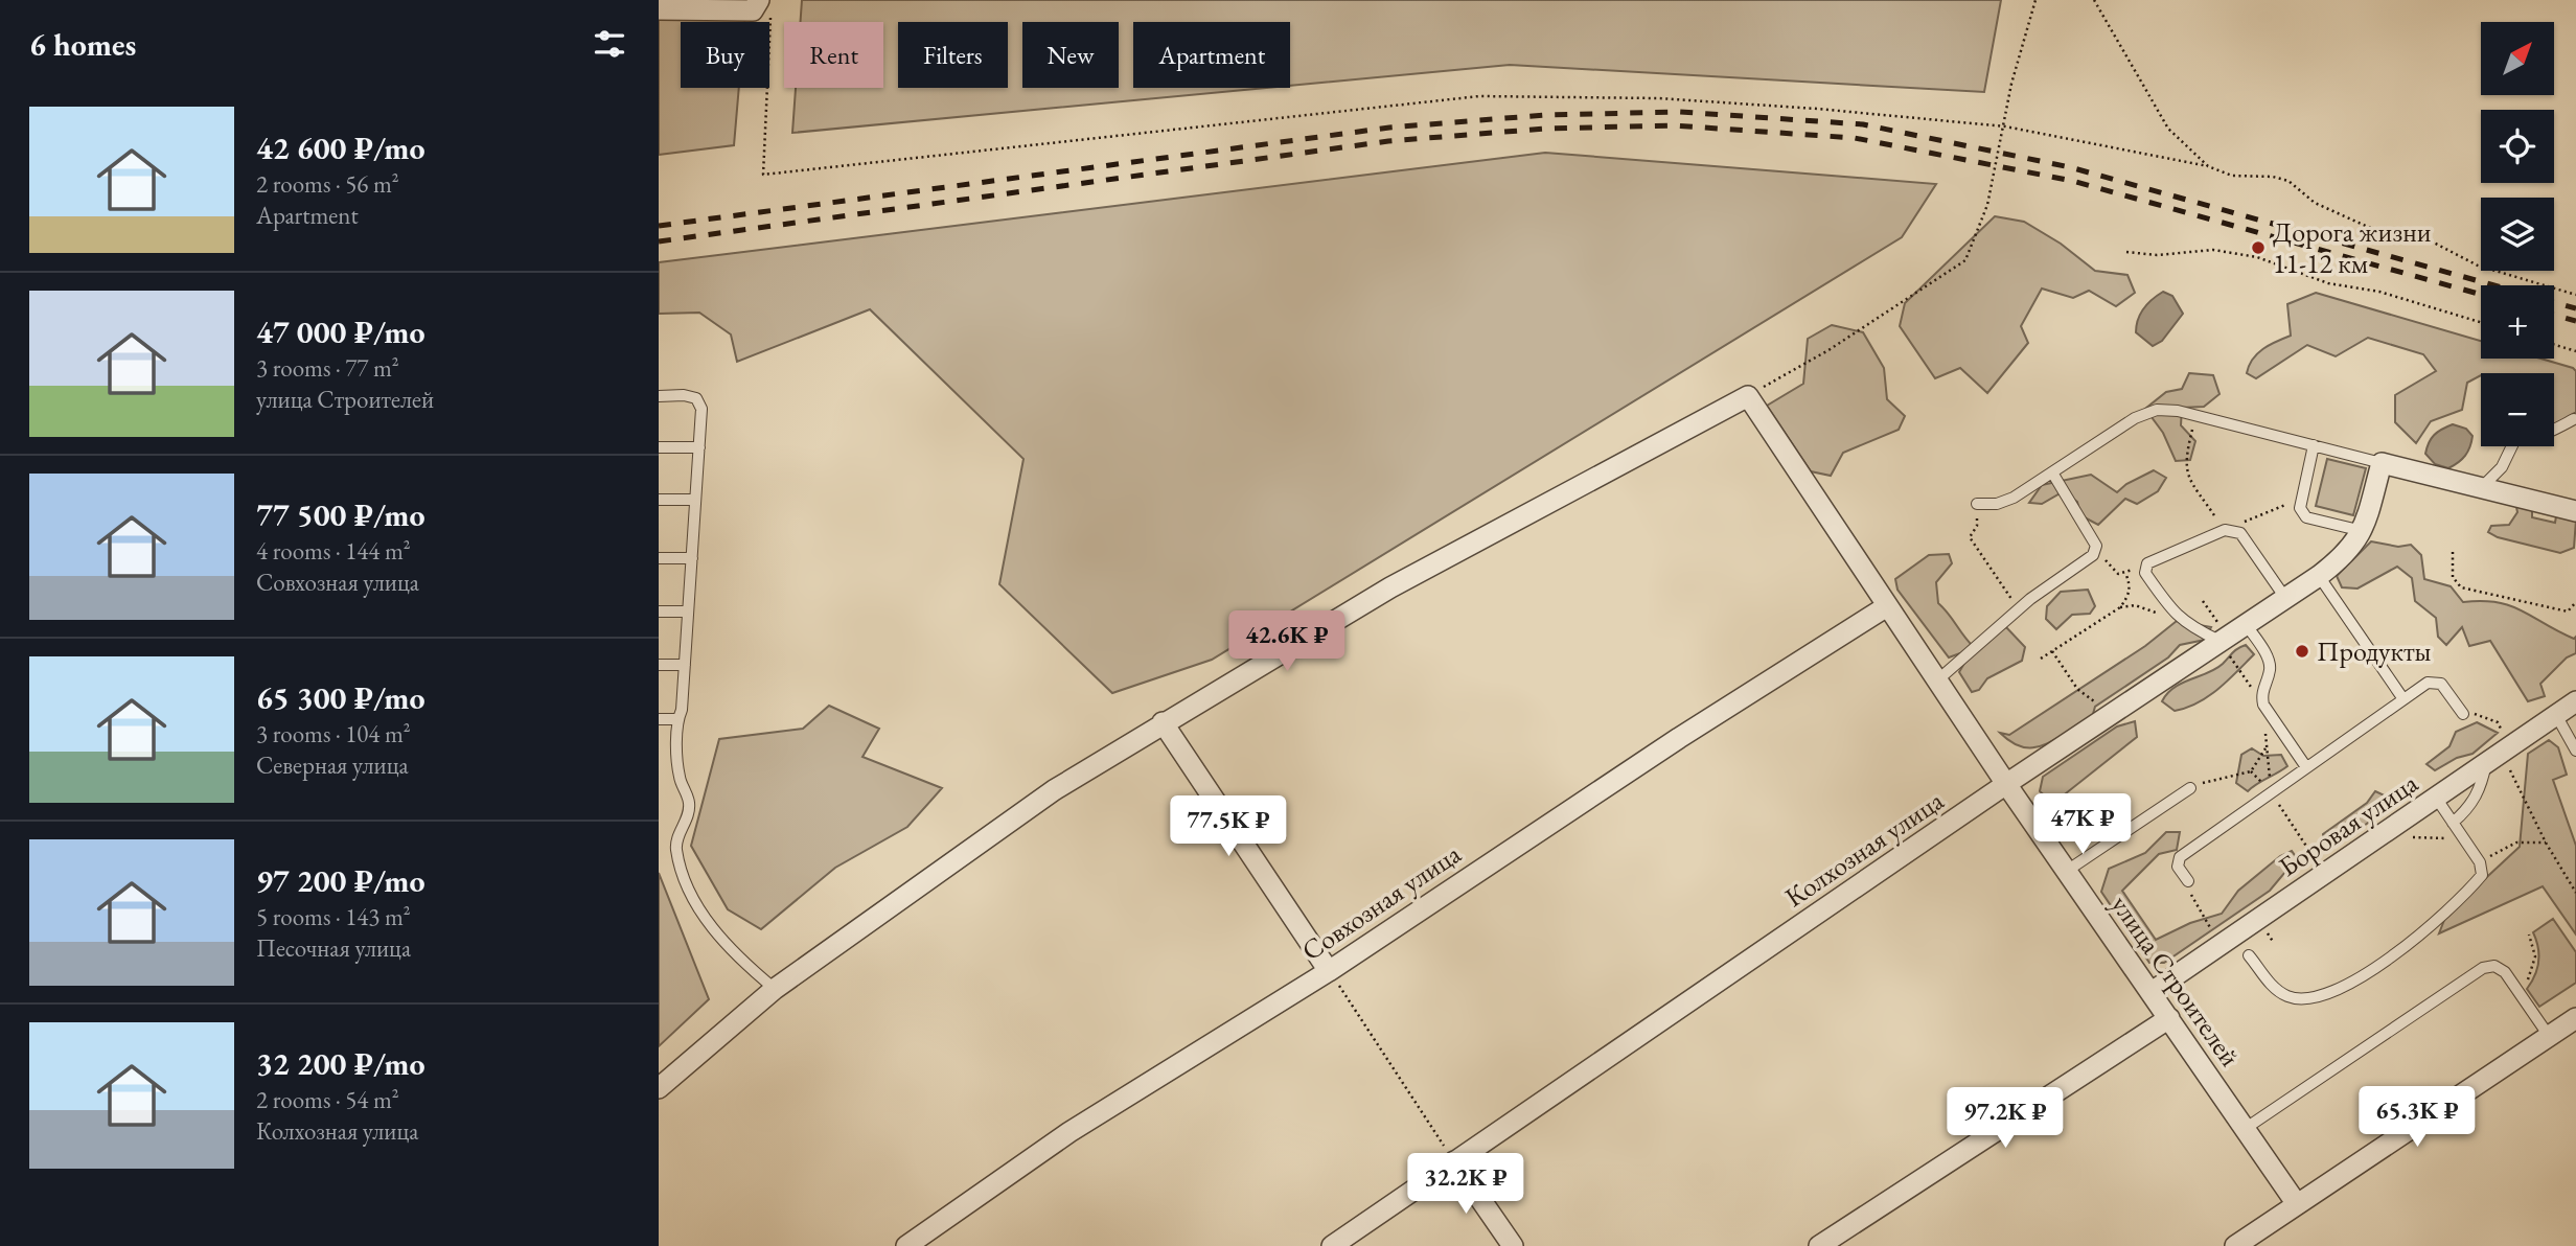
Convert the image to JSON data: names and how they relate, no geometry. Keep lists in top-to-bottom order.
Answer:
{
  "streets": {
    "street": [
      "Боровая улица",
      "Колхозная улица",
      "Совхозная улица",
      "улица Строителей"
    ]
  },
  "crossings": [
    ["Боровая улица", "улица Строителей"],
    ["Колхозная улица", "улица Строителей"],
    ["Совхозная улица", "улица Строителей"]
  ],
  "places": ["Дорога жизни 11-12 км", "Продукты"],
  "north": "top right",
  "page": {
    "heading": "6 homes",
    "map_buttons": ["+", "−"],
    "chip": [
      "Buy",
      "Rent",
      "Filters",
      "New",
      "Apartment"
    ],
    "list": [
      {
        "name": "42 600 ₽/mo",
        "note": "2 rooms · 56 m² · Apartment"
      },
      {
        "name": "47 000 ₽/mo",
        "note": "3 rooms · 77 m² · улица Строителей"
      },
      {
        "name": "77 500 ₽/mo",
        "note": "4 rooms · 144 m² · Совхозная улица"
      },
      {
        "name": "65 300 ₽/mo",
        "note": "3 rooms · 104 m² · Северная улица"
      },
      {
        "name": "97 200 ₽/mo",
        "note": "5 rooms · 143 m² · Песочная улица"
      },
      {
        "name": "32 200 ₽/mo",
        "note": "2 rooms · 54 m² · Колхозная улица"
      }
    ],
    "price": [
      "42.6K ₽",
      "47K ₽",
      "77.5K ₽",
      "65.3K ₽",
      "97.2K ₽",
      "32.2K ₽"
    ]
  }
}
